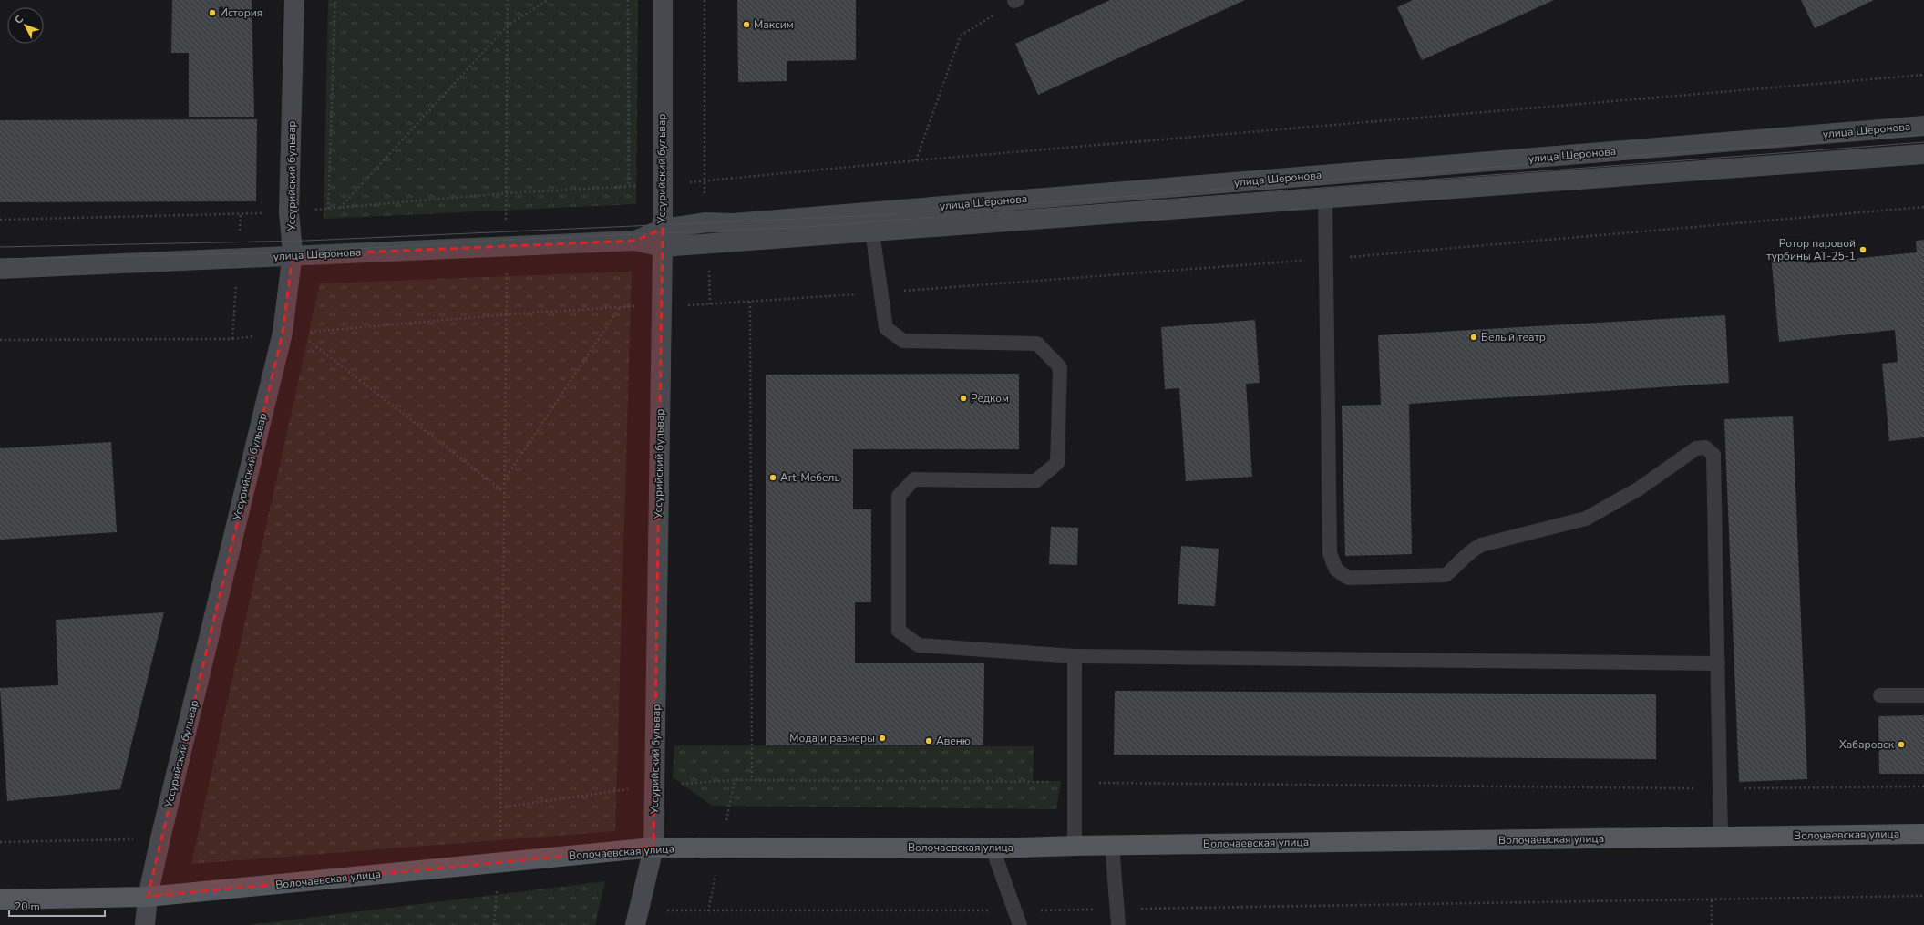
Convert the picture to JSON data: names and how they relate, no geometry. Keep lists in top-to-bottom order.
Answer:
{
  "streets": {
    "main road": ["улица Шеронова", "Уссурийский бульвар", "Волочаевская улица"]
  },
  "crossings": [
    ["улица Шеронова", "Уссурийский бульвар"],
    ["Уссурийский бульвар", "Волочаевская улица"]
  ],
  "places": [
    "История",
    "Максим",
    "Ротор паровой турбины АТ-25-1",
    "Белый театр",
    "Редком",
    "Art-Мебель",
    "Мода и размеры",
    "Авеню",
    "Хабаровск"
  ],
  "scale_bar": "20 m",
  "north": "top left"
}
